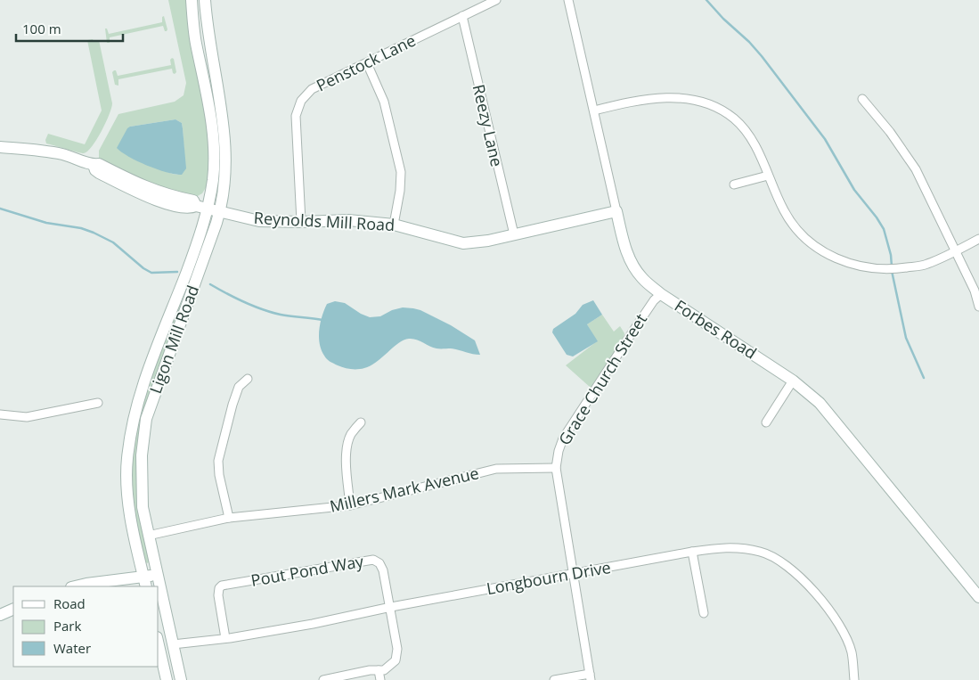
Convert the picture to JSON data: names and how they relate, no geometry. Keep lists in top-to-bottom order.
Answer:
{
  "streets": {
    "main road": ["Reynolds Mill Road", "Forbes Road", "Ligon Mill Road"],
    "street": [
      "Penstock Lane",
      "Reezy Lane",
      "Grace Church Street",
      "Millers Mark Avenue",
      "Pout Pond Way",
      "Longbourn Drive"
    ]
  },
  "crossings": [
    ["Penstock Lane", "Reezy Lane"],
    ["Penstock Lane", "Reynolds Mill Road"],
    ["Reezy Lane", "Reynolds Mill Road"],
    ["Reynolds Mill Road", "Forbes Road"],
    ["Reynolds Mill Road", "Ligon Mill Road"],
    ["Forbes Road", "Grace Church Street"],
    ["Ligon Mill Road", "Millers Mark Avenue"],
    ["Ligon Mill Road", "Longbourn Drive"],
    ["Grace Church Street", "Millers Mark Avenue"],
    ["Grace Church Street", "Longbourn Drive"],
    ["Pout Pond Way", "Longbourn Drive"]
  ],
  "legend": ["Road", "Park", "Water"],
  "scale_bar": "100 m"
}
